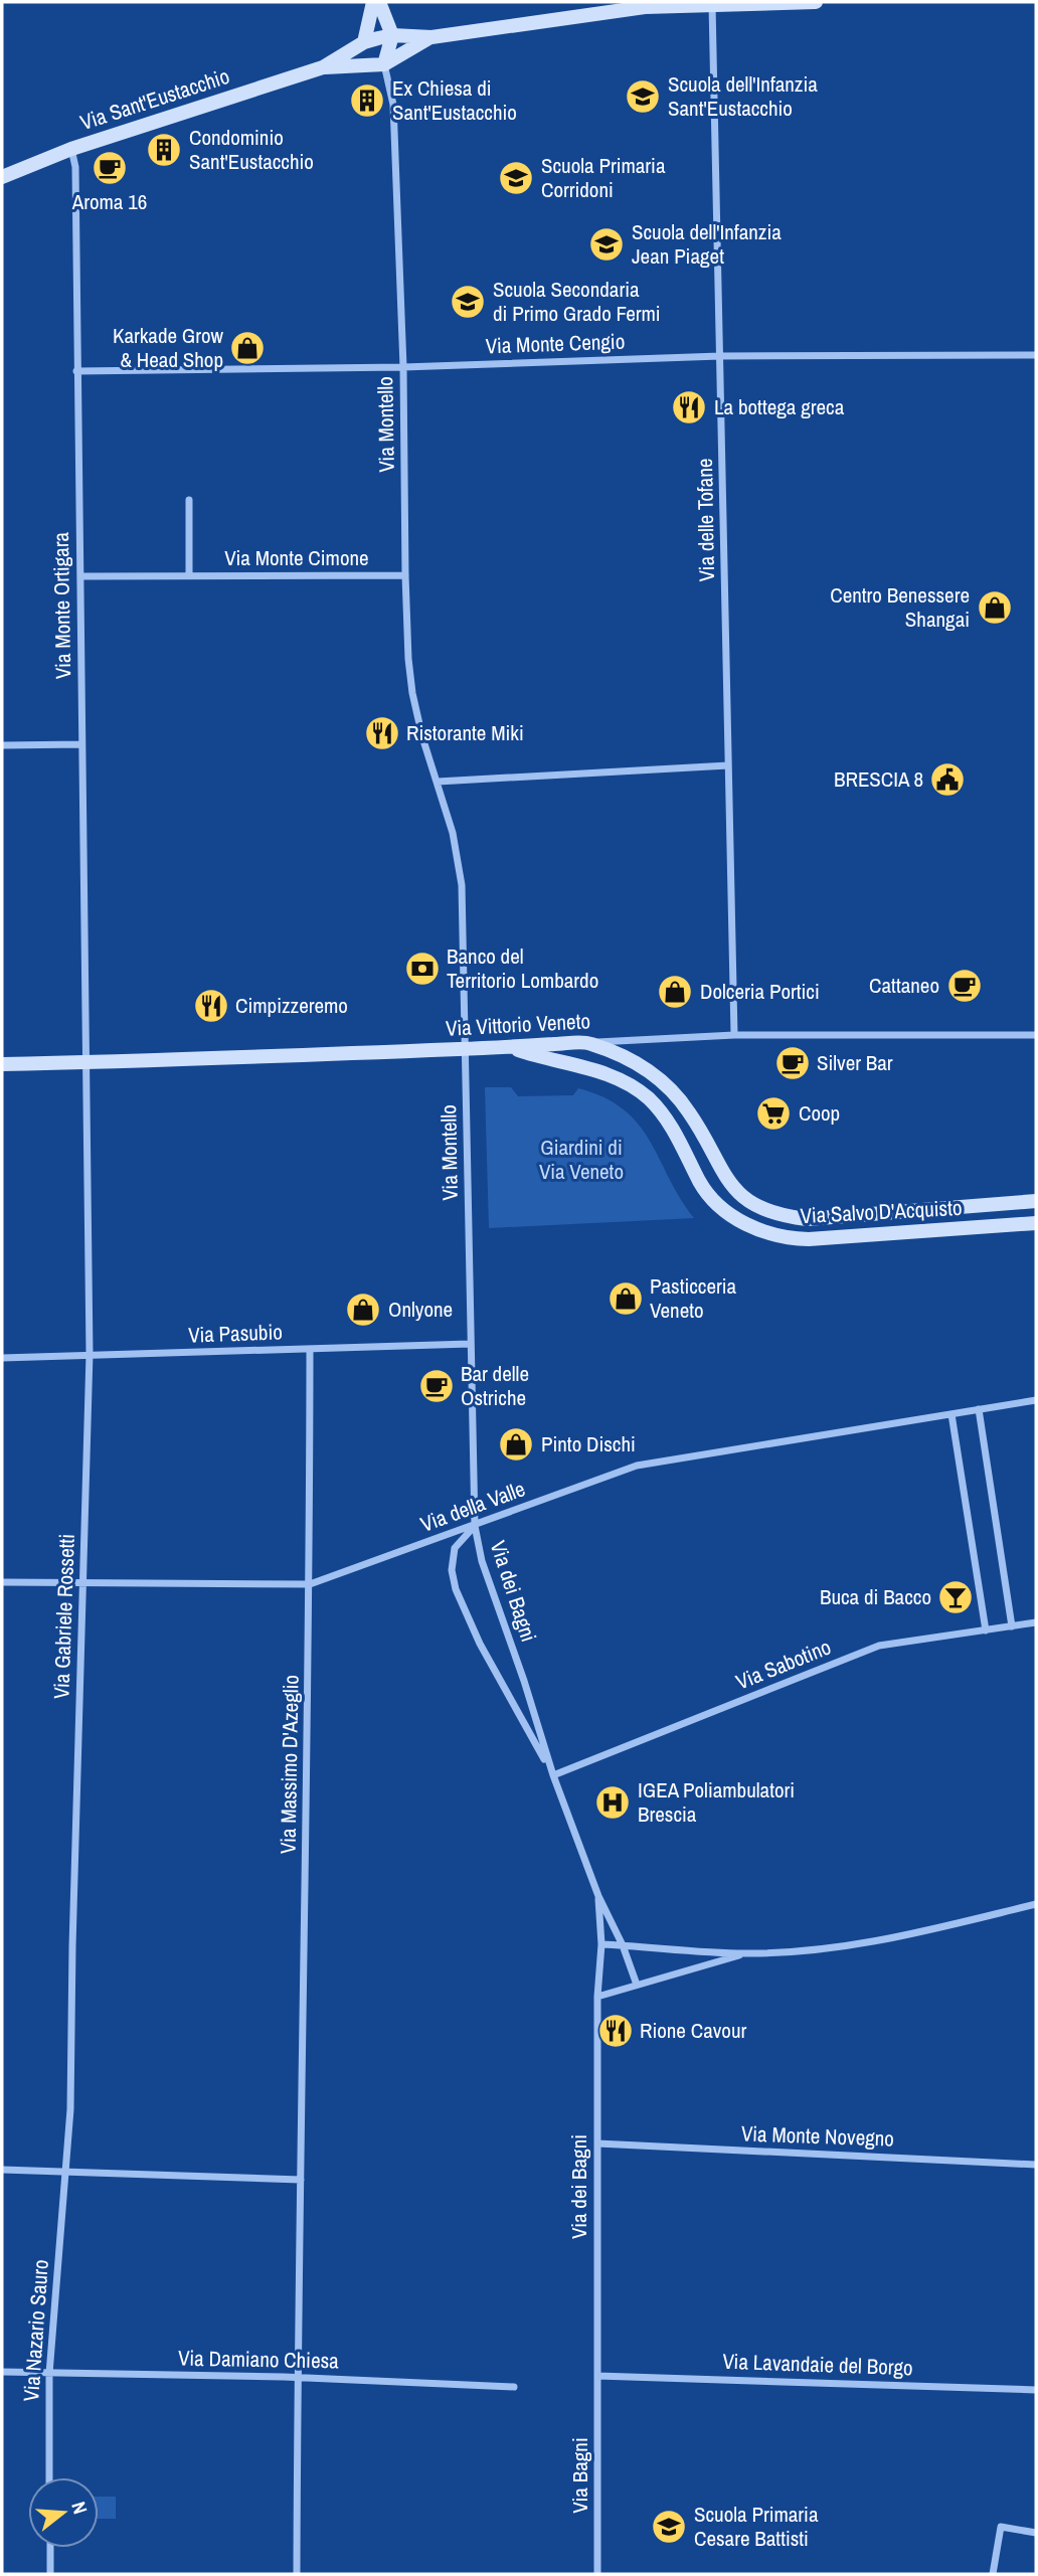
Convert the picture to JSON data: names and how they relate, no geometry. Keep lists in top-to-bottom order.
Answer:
{
  "streets": {
    "street": [
      "Via Sant'Eustacchio",
      "Via Monte Cengio",
      "Via Montello",
      "Via delle Tofane",
      "Via Monte Cimone",
      "Via Monte Ortigara",
      "Via Vittorio Veneto",
      "Via Salvo D'Acquisto",
      "Via Pasubio",
      "Via della Valle",
      "Via dei Bagni",
      "Via Gabriele Rossetti",
      "Via Sabotino",
      "Via Massimo D'Azeglio",
      "Via Monte Novegno",
      "Via Nazario Sauro",
      "Via Damiano Chiesa",
      "Via Lavandaie del Borgo",
      "Via Bagni"
    ]
  },
  "crossings": [
    ["Via Sant'Eustacchio", "Via Montello"],
    ["Via Sant'Eustacchio", "Via Monte Ortigara"],
    ["Via Monte Cengio", "Via Montello"],
    ["Via Monte Cengio", "Via delle Tofane"],
    ["Via Monte Cengio", "Via Monte Ortigara"],
    ["Via Montello", "Via Monte Cimone"],
    ["Via Montello", "Via Vittorio Veneto"],
    ["Via Montello", "Via Pasubio"],
    ["Via Montello", "Via della Valle"],
    ["Via Montello", "Via dei Bagni"],
    ["Via delle Tofane", "Via Vittorio Veneto"],
    ["Via Monte Cimone", "Via Monte Ortigara"],
    ["Via Monte Ortigara", "Via Vittorio Veneto"],
    ["Via Monte Ortigara", "Via Gabriele Rossetti"],
    ["Via Vittorio Veneto", "Via Salvo D'Acquisto"],
    ["Via Vittorio Veneto", "Via Gabriele Rossetti"],
    ["Via Pasubio", "Via Gabriele Rossetti"],
    ["Via Pasubio", "Via Massimo D'Azeglio"],
    ["Via della Valle", "Via dei Bagni"],
    ["Via della Valle", "Via Gabriele Rossetti"],
    ["Via della Valle", "Via Massimo D'Azeglio"],
    ["Via dei Bagni", "Via Sabotino"],
    ["Via dei Bagni", "Via Monte Novegno"],
    ["Via dei Bagni", "Via Lavandaie del Borgo"],
    ["Via dei Bagni", "Via Bagni"],
    ["Via Gabriele Rossetti", "Via Nazario Sauro"],
    ["Via Massimo D'Azeglio", "Via Damiano Chiesa"],
    ["Via Nazario Sauro", "Via Damiano Chiesa"],
    ["Via Lavandaie del Borgo", "Via Bagni"]
  ],
  "parks": ["Giardini di Via Veneto"],
  "places": {
    "school or university": [
      "Scuola dell'Infanzia Sant'Eustacchio",
      "Scuola Primaria Corridoni",
      "Scuola dell'Infanzia Jean Piaget",
      "Scuola Secondaria di Primo Grado Fermi",
      "Scuola Primaria Cesare Battisti"
    ],
    "building": ["Ex Chiesa di Sant'Eustacchio", "Condominio Sant'Eustacchio"],
    "cafe": [
      "Aroma 16",
      "Cattaneo",
      "Silver Bar",
      "Bar delle Ostriche"
    ],
    "shop": [
      "Karkade Grow & Head Shop",
      "Centro Benessere Shangai",
      "Dolceria Portici",
      "Pasticceria Veneto",
      "Onlyone",
      "Pinto Dischi"
    ],
    "restaurant": [
      "La bottega greca",
      "Ristorante Miki",
      "Cimpizzeremo",
      "Rione Cavour"
    ],
    "public building": ["BRESCIA 8"],
    "bank": ["Banco del Territorio Lombardo"],
    "supermarket": ["Coop"],
    "bar": ["Buca di Bacco"],
    "hospital": ["IGEA Poliambulatori Brescia"]
  },
  "north": "right"
}
